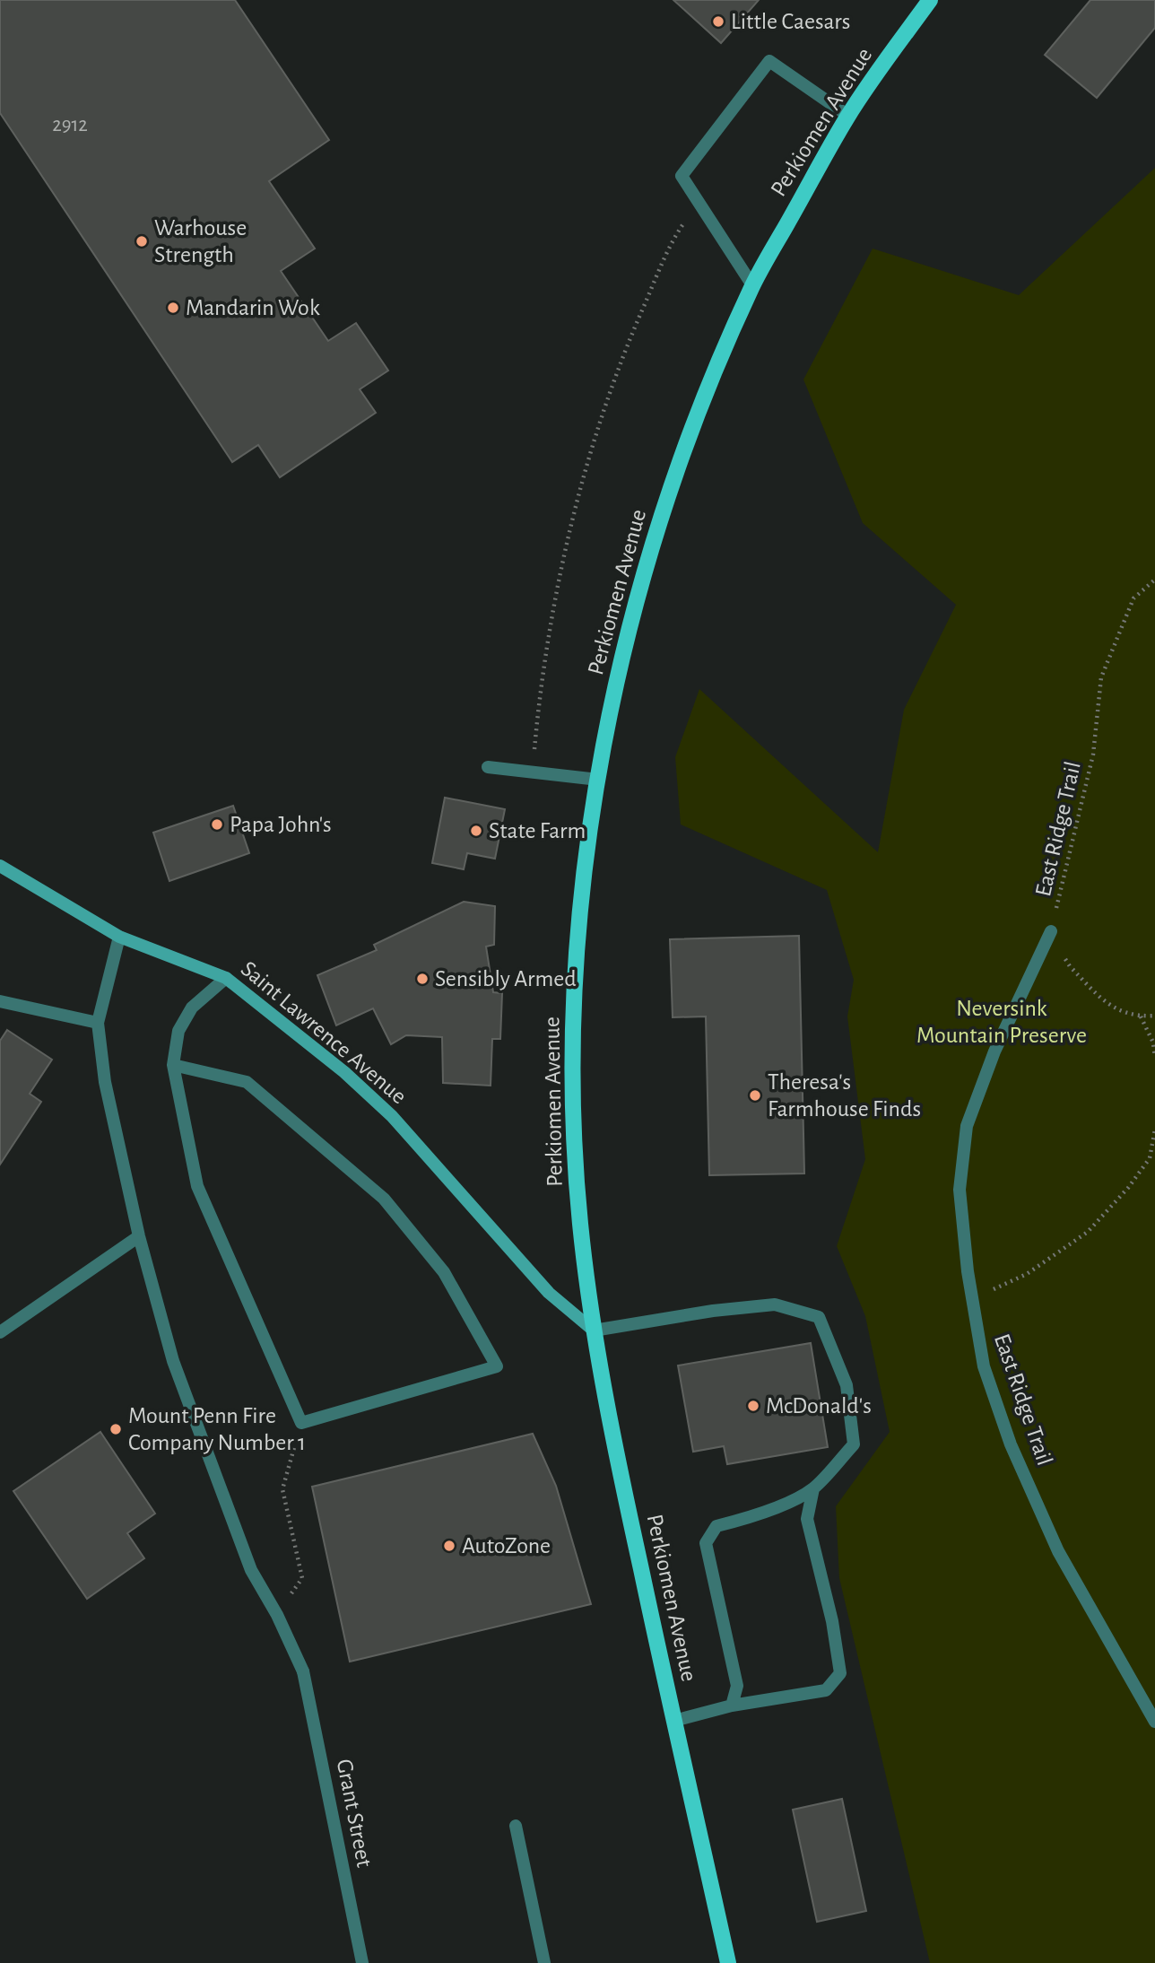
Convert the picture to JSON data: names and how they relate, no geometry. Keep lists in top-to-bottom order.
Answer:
{
  "streets": {
    "main road": ["Perkiomen Avenue", "Saint Lawrence Avenue"],
    "street": ["Grant Street"],
    "path": ["East Ridge Trail"]
  },
  "crossings": [
    ["Perkiomen Avenue", "Saint Lawrence Avenue"]
  ],
  "parks": ["Neversink Mountain Preserve"],
  "places": [
    "Little Caesars",
    "Warhouse Strength",
    "Mandarin Wok",
    "Papa John's",
    "State Farm",
    "Sensibly Armed",
    "Theresa's Farmhouse Finds",
    "McDonald's",
    "Mount Penn Fire Company Number 1",
    "AutoZone"
  ],
  "house_numbers": ["2912"]
}
